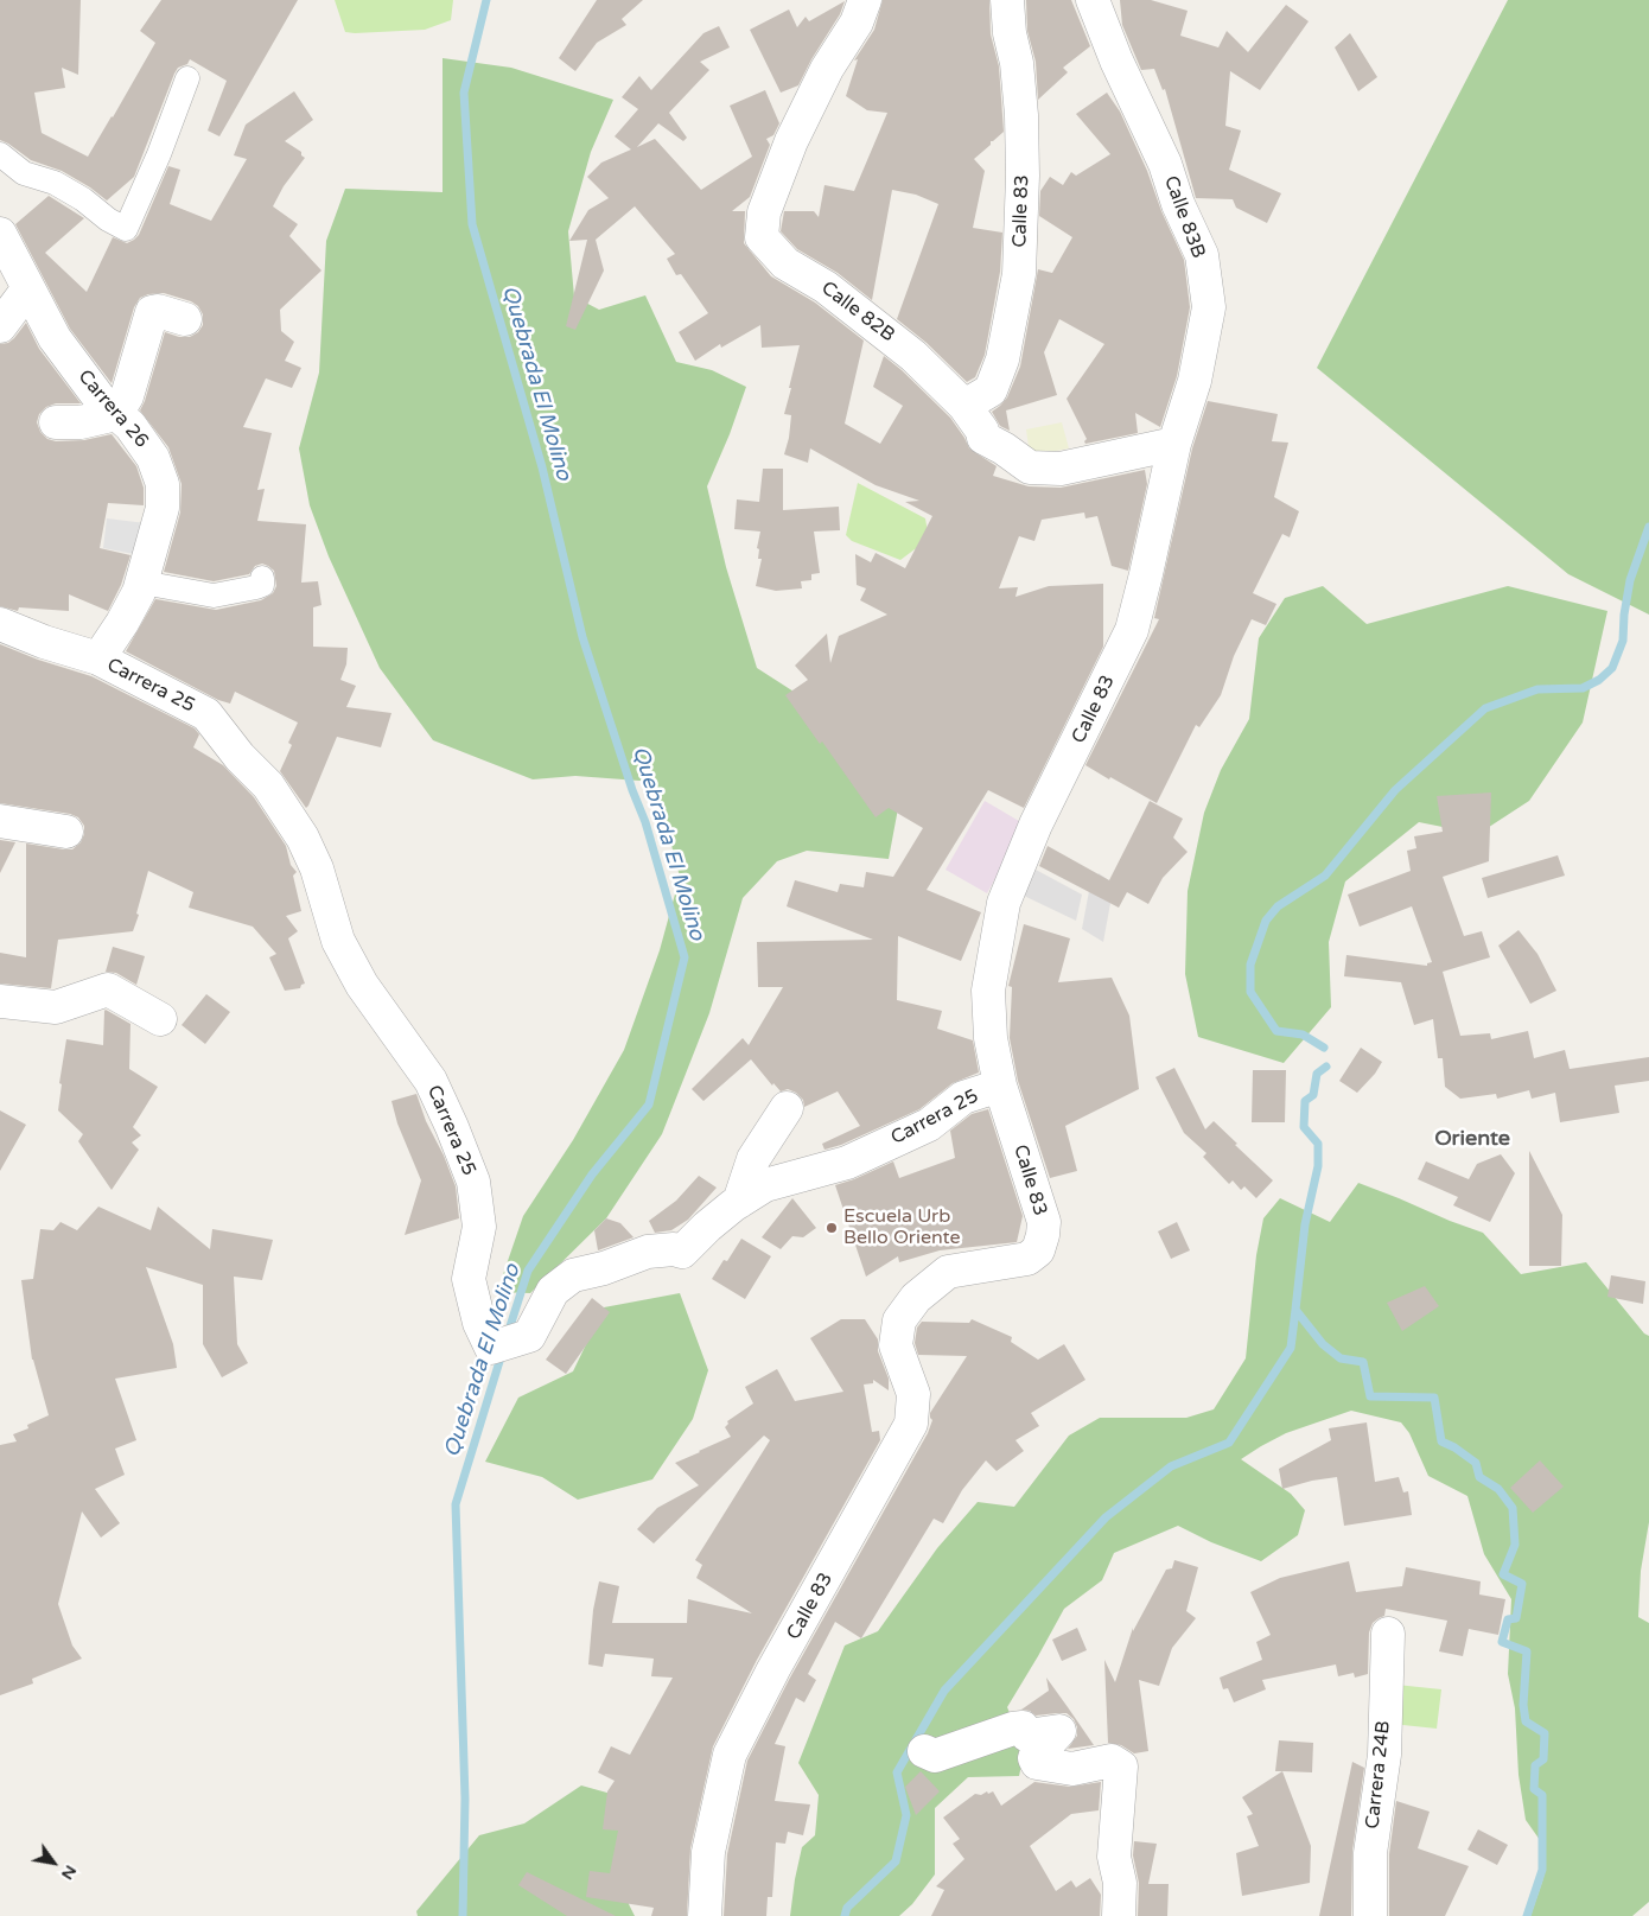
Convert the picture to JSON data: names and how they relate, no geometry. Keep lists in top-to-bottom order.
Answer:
{
  "streets": {
    "street": [
      "Calle 83",
      "Calle 83B",
      "Calle 82B",
      "Carrera 26",
      "Carrera 25",
      "Carrera 24B"
    ]
  },
  "crossings": [
    ["Calle 83", "Calle 83B"],
    ["Calle 83", "Calle 82B"],
    ["Calle 83", "Carrera 25"],
    ["Calle 83B", "Calle 82B"],
    ["Carrera 26", "Carrera 25"]
  ],
  "districts": ["Oriente"],
  "water": ["Quebrada El Molino"],
  "places": ["Escuela Urb Bello Oriente"],
  "north": "bottom right"
}
